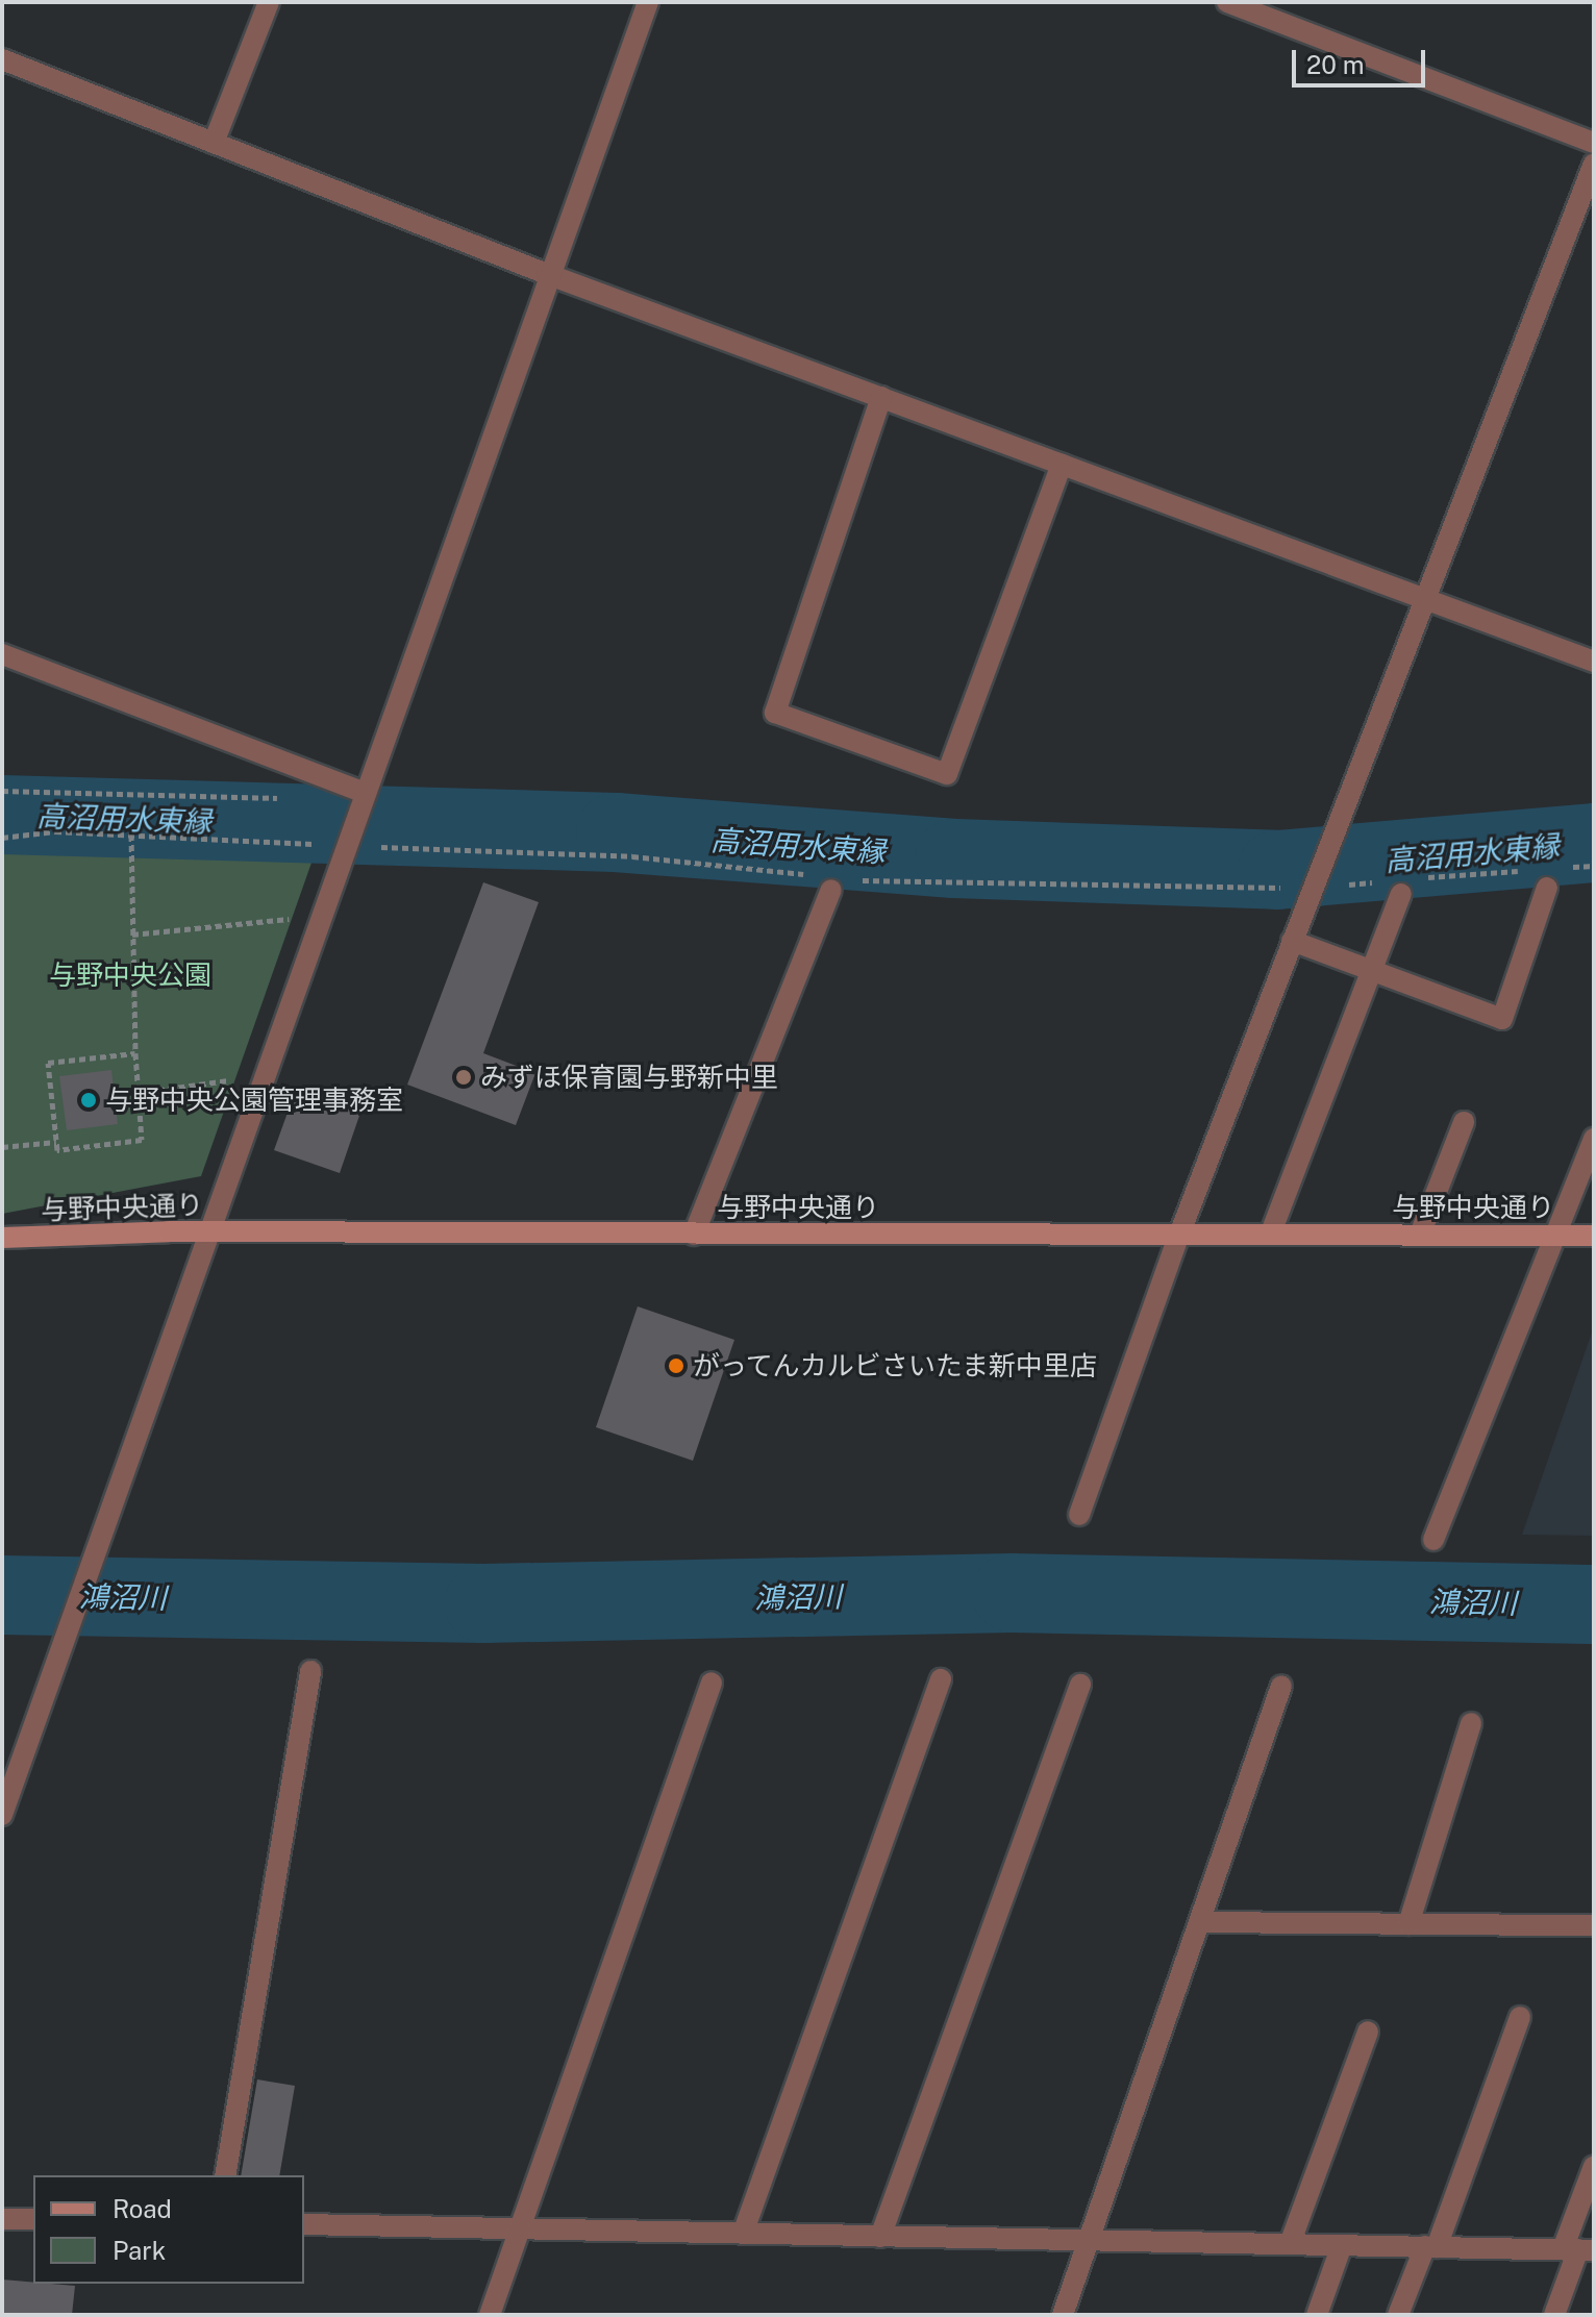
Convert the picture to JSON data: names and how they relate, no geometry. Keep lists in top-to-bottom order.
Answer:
{
  "streets": {
    "street": ["与野中央通り"]
  },
  "water": ["高沼用水東縁", "鴻沼川"],
  "parks": ["与野中央公園"],
  "places": ["みずほ保育園与野新中里", "与野中央公園管理事務室", "がってんカルビさいたま新中里店"],
  "legend": ["Road", "Park"],
  "scale_bar": "20 m"
}
